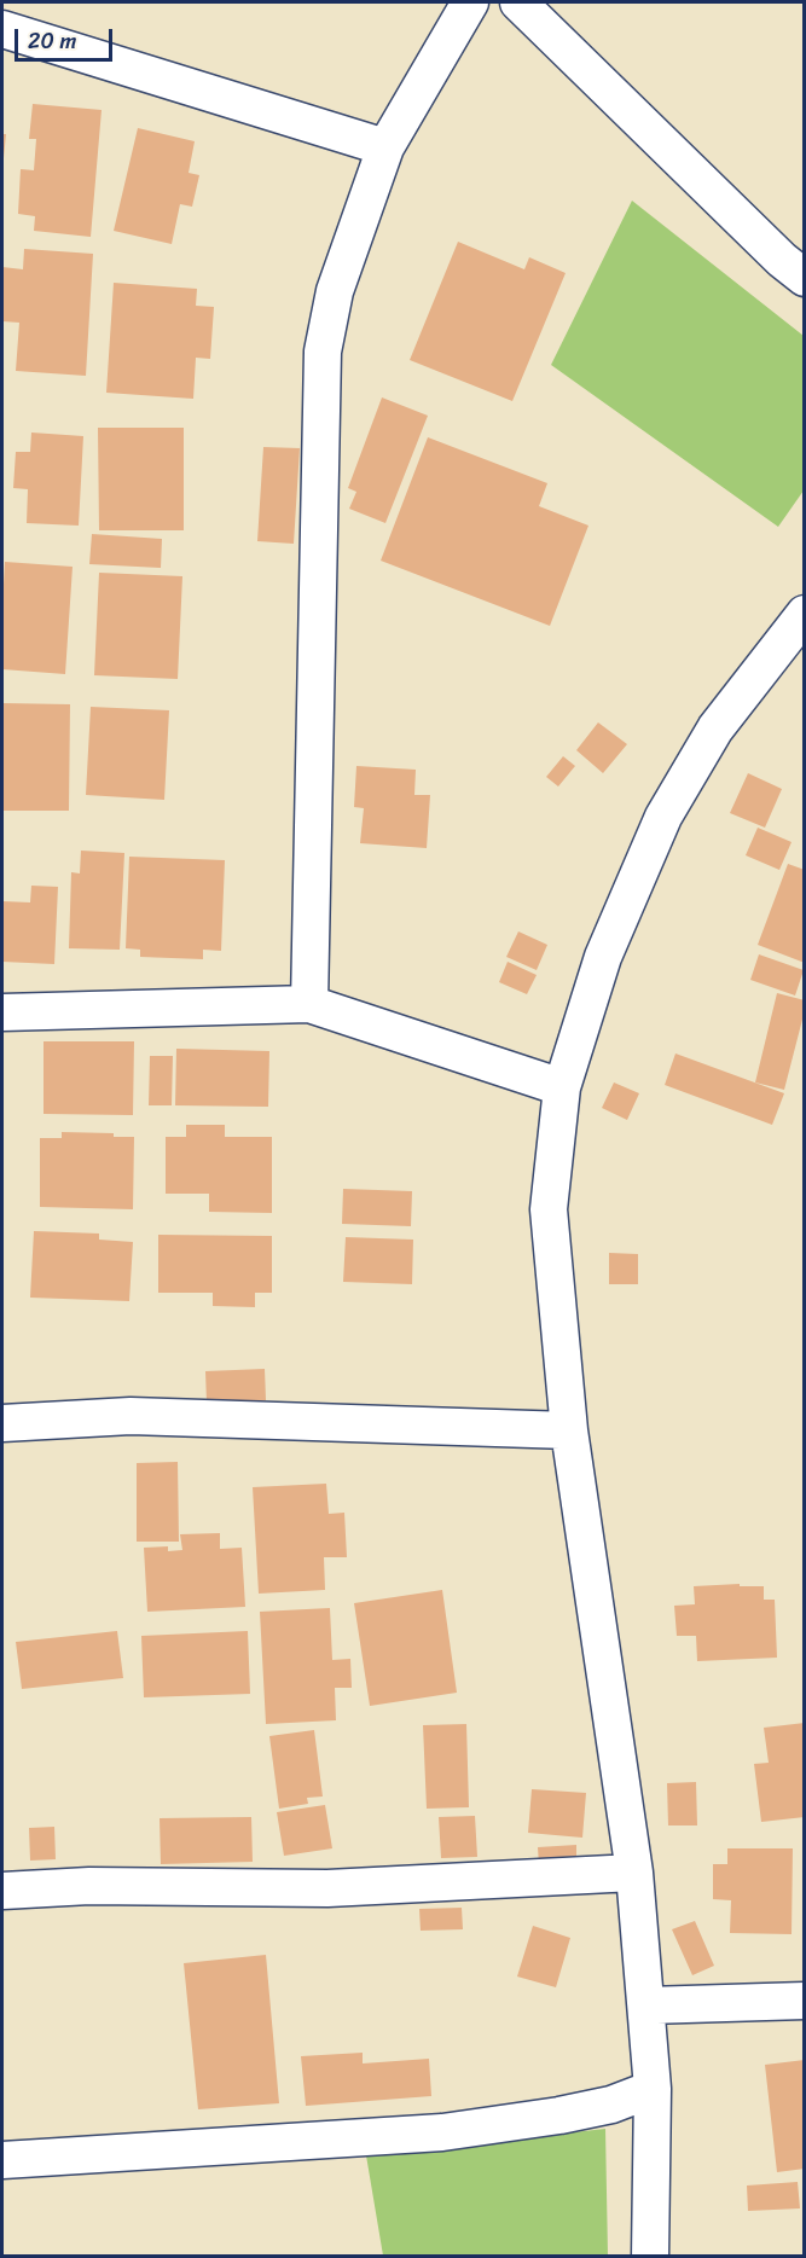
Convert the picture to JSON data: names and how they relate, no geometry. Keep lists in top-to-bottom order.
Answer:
{
  "scale_bar": "20 m"
}
